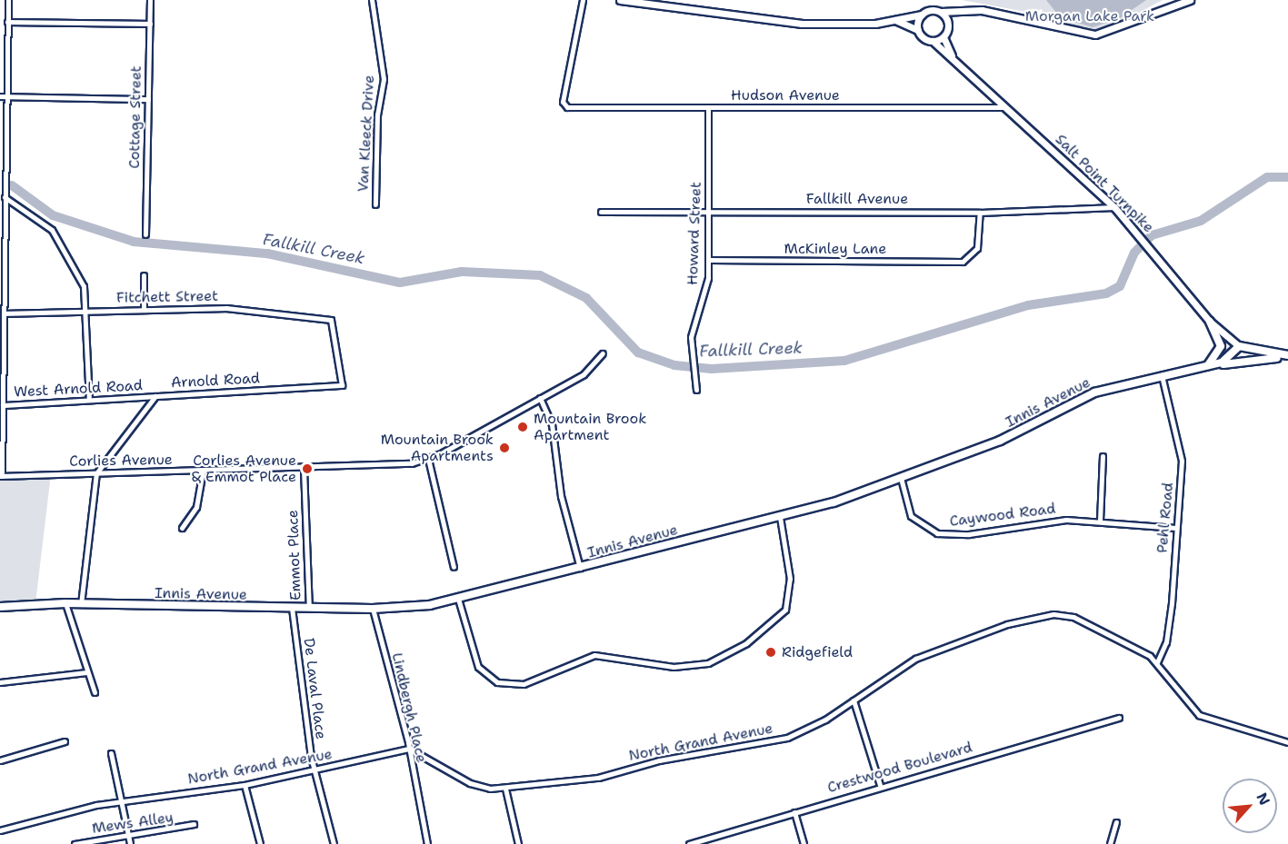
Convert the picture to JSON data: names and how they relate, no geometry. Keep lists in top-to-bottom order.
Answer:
{
  "streets": {
    "main road": ["Salt Point Turnpike", "Innis Avenue"],
    "street": [
      "Hudson Avenue",
      "Cottage Street",
      "Van Kleeck Drive",
      "Fallkill Avenue",
      "Howard Street",
      "McKinley Lane",
      "Fitchett Street",
      "Arnold Road",
      "West Arnold Road",
      "Corlies Avenue",
      "Caywood Road",
      "Pehl Road",
      "Emmot Place",
      "De Laval Place",
      "Lindbergh Place",
      "North Grand Avenue",
      "Crestwood Boulevard",
      "Mews Alley"
    ]
  },
  "crossings": [
    ["Hudson Avenue", "Salt Point Turnpike"],
    ["Hudson Avenue", "Howard Street"],
    ["Salt Point Turnpike", "Fallkill Avenue"],
    ["Salt Point Turnpike", "Innis Avenue"],
    ["Fallkill Avenue", "Howard Street"],
    ["Fallkill Avenue", "McKinley Lane"],
    ["Howard Street", "McKinley Lane"],
    ["Fitchett Street", "Arnold Road"],
    ["Arnold Road", "West Arnold Road"],
    ["Arnold Road", "Corlies Avenue"],
    ["Innis Avenue", "Caywood Road"],
    ["Innis Avenue", "Pehl Road"],
    ["Innis Avenue", "Emmot Place"],
    ["Innis Avenue", "De Laval Place"],
    ["Innis Avenue", "Lindbergh Place"],
    ["Corlies Avenue", "Emmot Place"],
    ["Caywood Road", "Pehl Road"],
    ["Pehl Road", "North Grand Avenue"],
    ["De Laval Place", "North Grand Avenue"],
    ["Lindbergh Place", "North Grand Avenue"]
  ],
  "water": ["Fallkill Creek"],
  "parks": ["Morgan Lake Park"],
  "places": [
    "Mountain Brook Apartment",
    "Mountain Brook Apartments",
    "Corlies Avenue & Emmot Place",
    "Ridgefield"
  ],
  "north": "top right"
}
